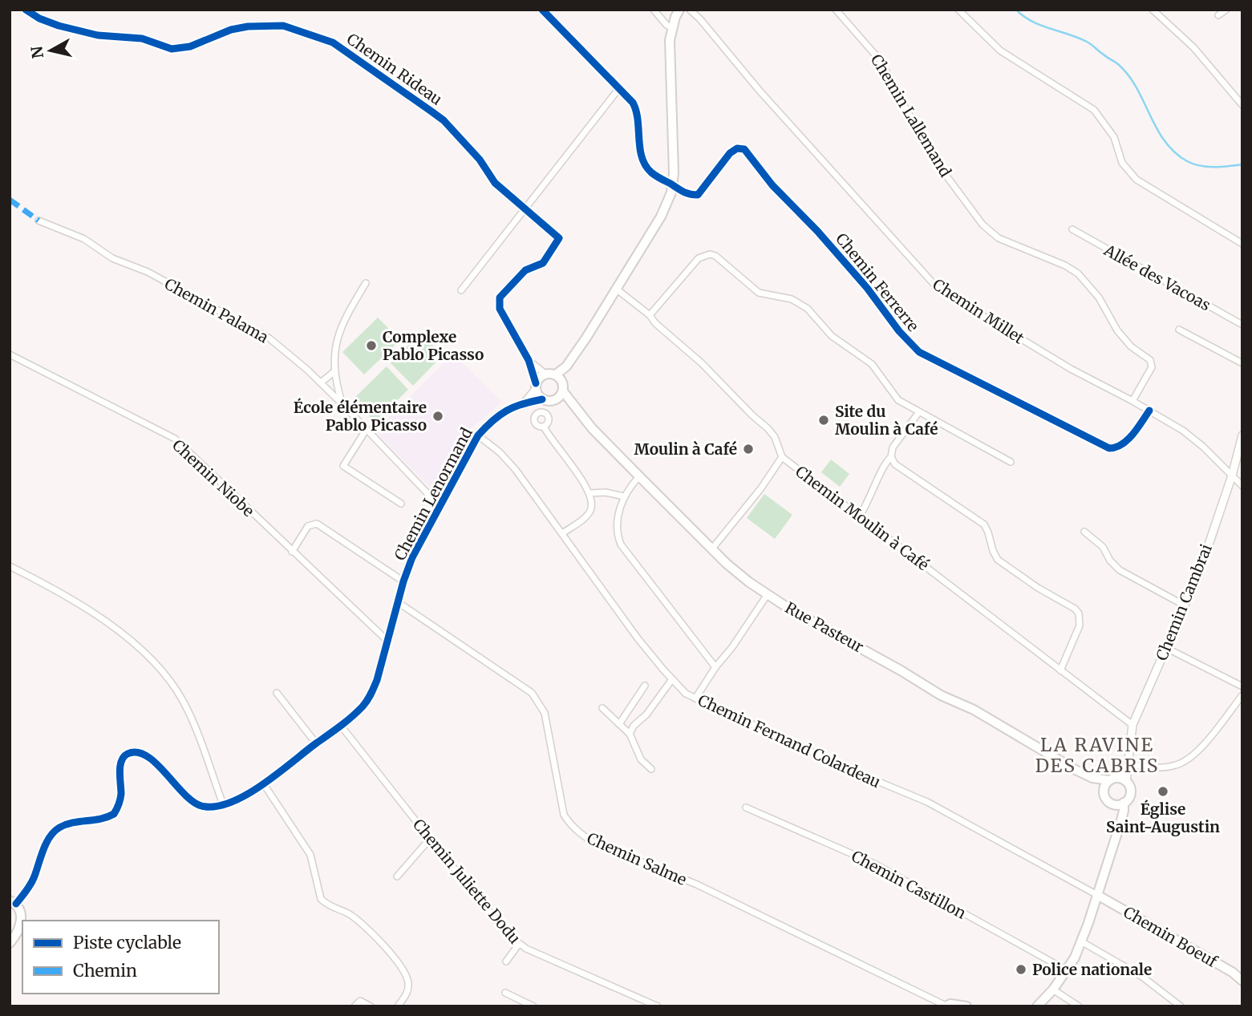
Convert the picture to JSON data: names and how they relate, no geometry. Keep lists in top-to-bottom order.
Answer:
{
  "streets": {
    "main road": ["Rue Pasteur", "Chemin Boeuf"],
    "street": [
      "Chemin Rideau",
      "Chemin Lallemand",
      "Allée des Vacoas",
      "Chemin Ferrerre",
      "Chemin Palama",
      "Chemin Millet",
      "Chemin Niobe",
      "Chemin Lenormand",
      "Chemin Moulin à Café",
      "Chemin Cambrai",
      "Chemin Fernand Colardeau",
      "Chemin Salme",
      "Chemin Juliette Dodu",
      "Chemin Castillon"
    ]
  },
  "crossings": [
    ["Chemin Lallemand", "Chemin Millet"],
    ["Chemin Ferrerre", "Chemin Millet"],
    ["Chemin Palama", "Chemin Lenormand"],
    ["Chemin Millet", "Chemin Cambrai"],
    ["Chemin Niobe", "Chemin Lenormand"],
    ["Chemin Lenormand", "Rue Pasteur"],
    ["Chemin Lenormand", "Chemin Fernand Colardeau"],
    ["Chemin Lenormand", "Chemin Salme"],
    ["Chemin Lenormand", "Chemin Juliette Dodu"],
    ["Chemin Moulin à Café", "Chemin Cambrai"],
    ["Chemin Cambrai", "Rue Pasteur"],
    ["Chemin Fernand Colardeau", "Chemin Boeuf"]
  ],
  "districts": ["LA RAVINE DES CABRIS"],
  "places": [
    "Complexe Pablo Picasso",
    "École élémentaire Pablo Picasso",
    "Site du Moulin à Café",
    "Moulin à Café",
    "Église Saint-Augustin",
    "Police nationale"
  ],
  "legend": ["Piste cyclable", "Chemin"],
  "north": "left"
}
